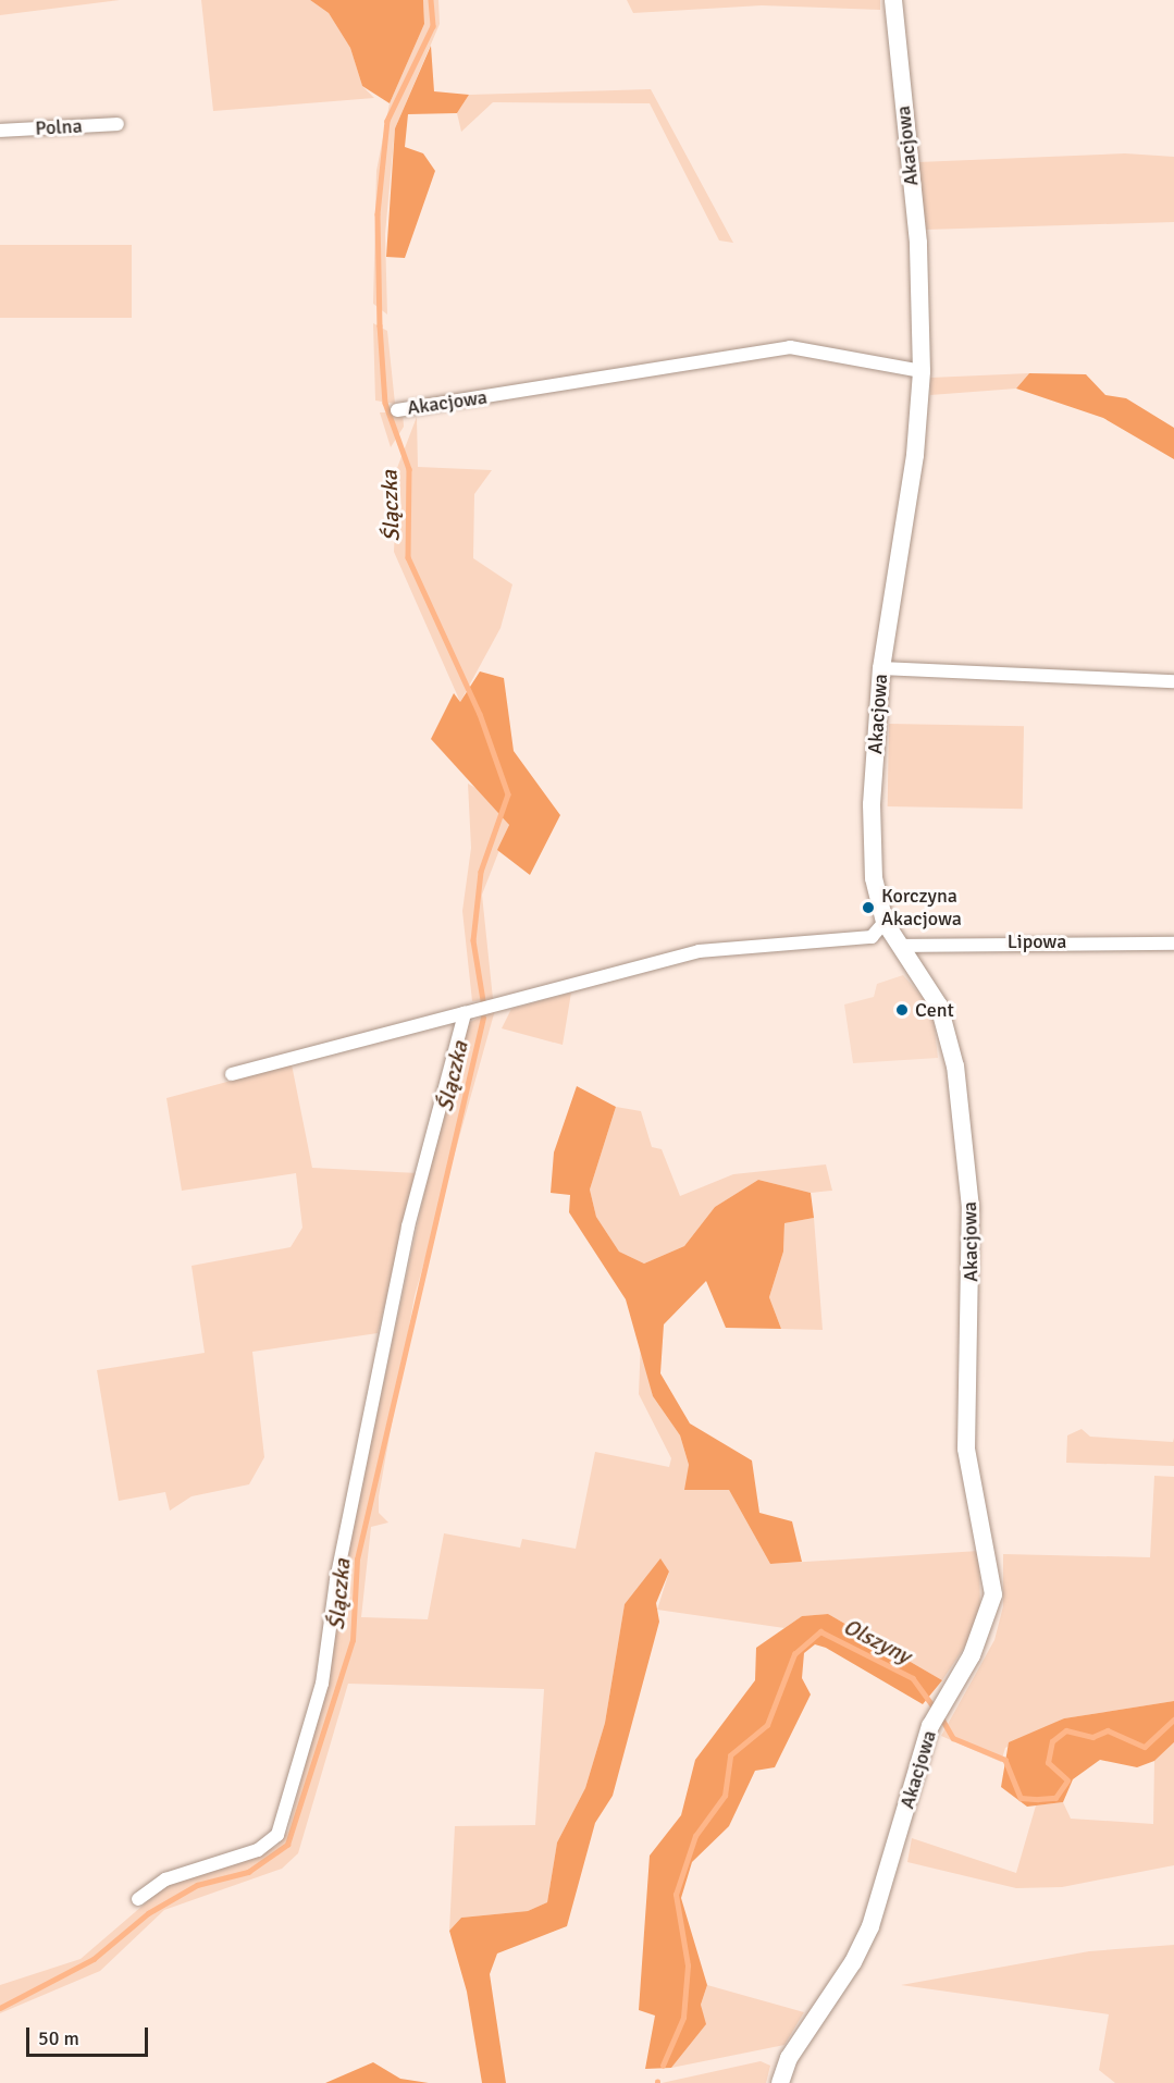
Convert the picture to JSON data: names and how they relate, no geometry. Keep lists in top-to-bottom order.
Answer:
{
  "streets": {
    "street": ["Polna", "Akacjowa", "Lipowa"]
  },
  "crossings": [
    ["Akacjowa", "Lipowa"]
  ],
  "water": ["Ślączka", "Olszyny"],
  "places": ["Korczyna Akacjowa", "Cent"],
  "scale_bar": "50 m"
}
